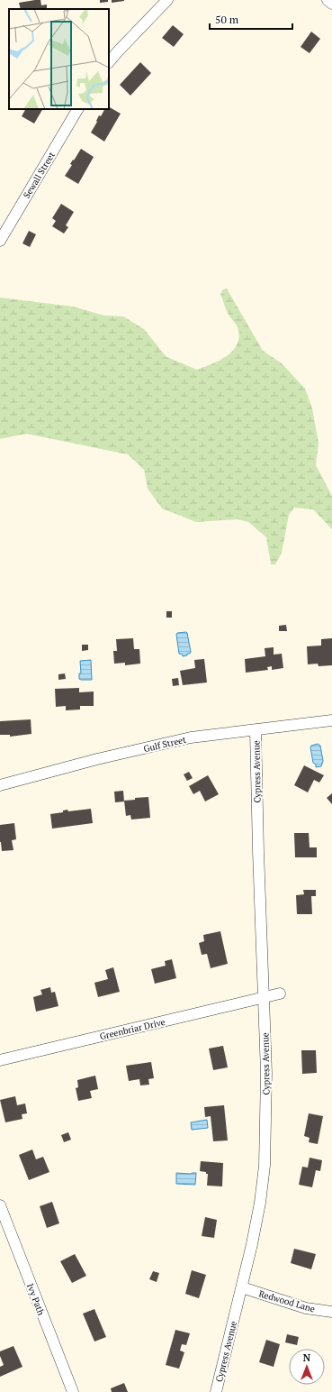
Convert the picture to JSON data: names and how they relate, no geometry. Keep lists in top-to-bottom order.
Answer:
{
  "streets": {
    "street": [
      "Sewall Street",
      "Gulf Street",
      "Cypress Avenue",
      "Greenbriar Drive",
      "Ivy Path",
      "Redwood Lane"
    ]
  },
  "crossings": [
    ["Gulf Street", "Cypress Avenue"],
    ["Cypress Avenue", "Greenbriar Drive"],
    ["Cypress Avenue", "Redwood Lane"]
  ],
  "scale_bar": "50 m",
  "north": "top"
}
